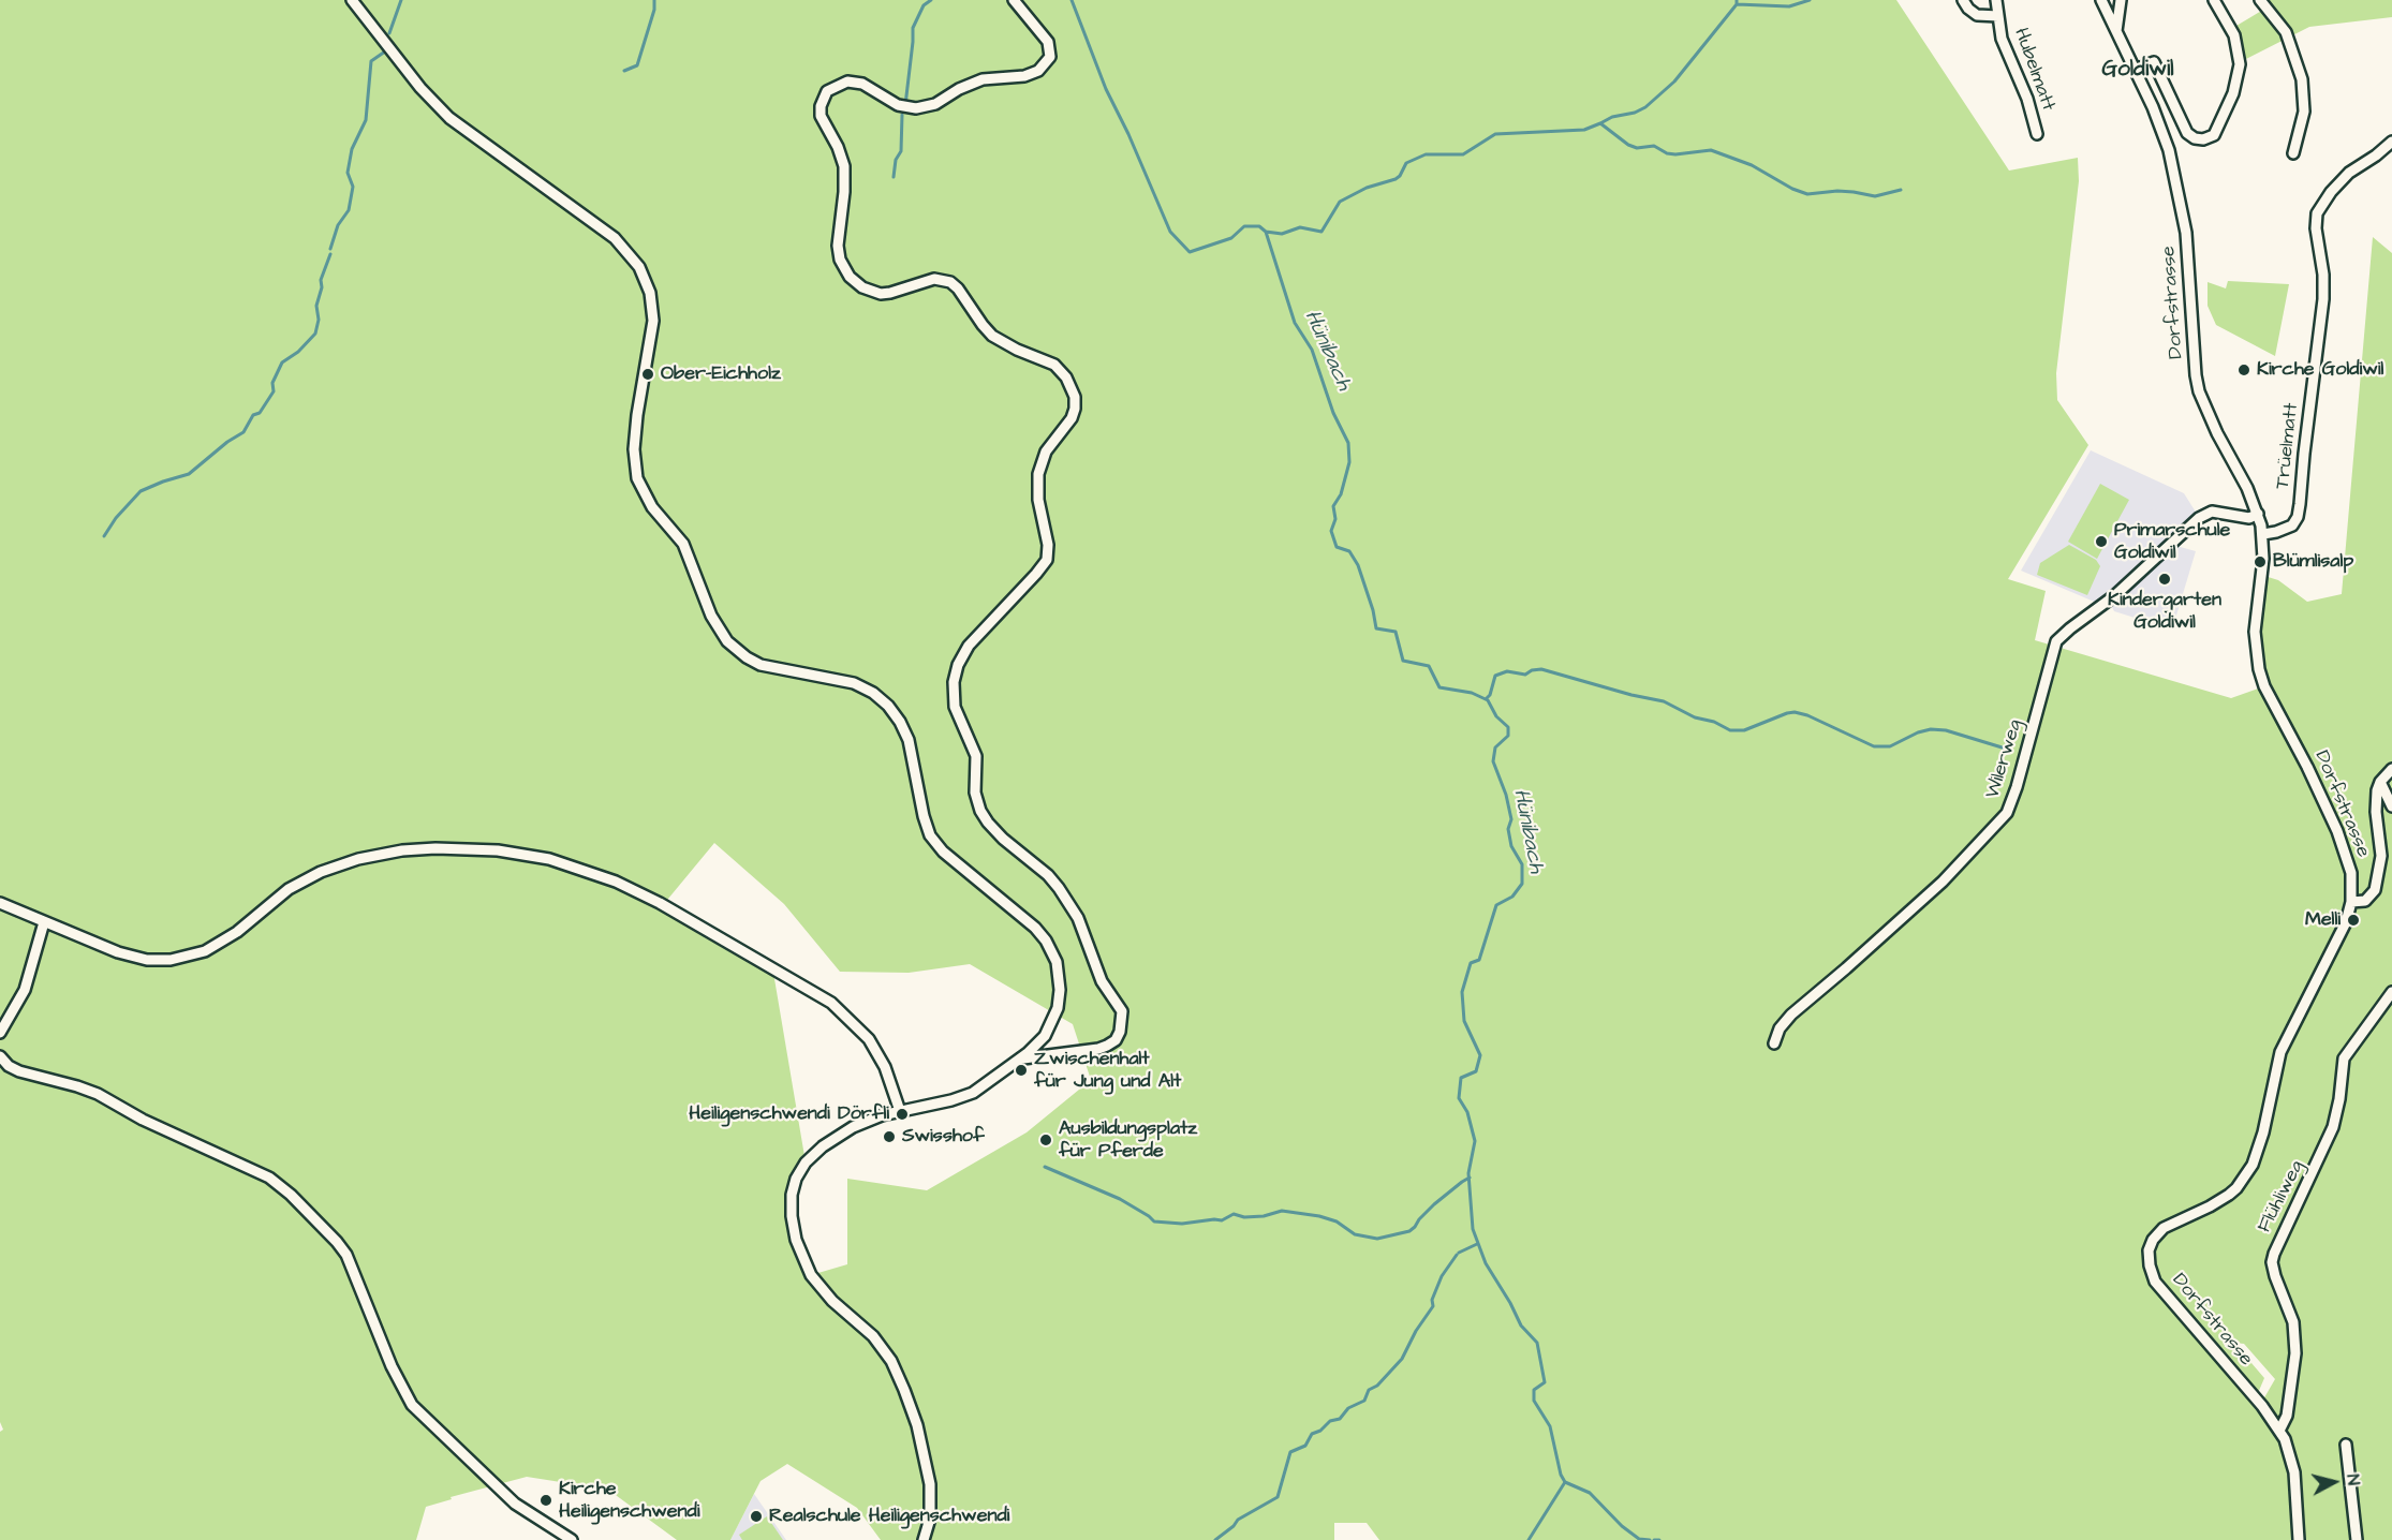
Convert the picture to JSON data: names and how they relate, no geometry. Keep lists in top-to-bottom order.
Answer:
{
  "streets": {
    "street": [
      "Hubelmatt",
      "Dorfstrasse",
      "Trüelmatt",
      "Wilerweg",
      "Flühliweg"
    ]
  },
  "crossings": [
    ["Dorfstrasse", "Trüelmatt"],
    ["Dorfstrasse", "Wilerweg"],
    ["Dorfstrasse", "Flühliweg"]
  ],
  "districts": ["Goldiwil"],
  "water": ["Hünibach"],
  "places": [
    "Kirche Goldiwil",
    "Ober-Eichholz",
    "Primarschule Goldiwil",
    "Blümlisalp",
    "Kindergarten Goldiwil",
    "Melli",
    "Zwischenhalt für Jung und Alt",
    "Heiligenschwendi Dörfli",
    "Swisshof",
    "Ausbildungsplatz für Pferde",
    "Kirche Heiligenschwendi",
    "Realschule Heiligenschwendi"
  ],
  "north": "right"
}
